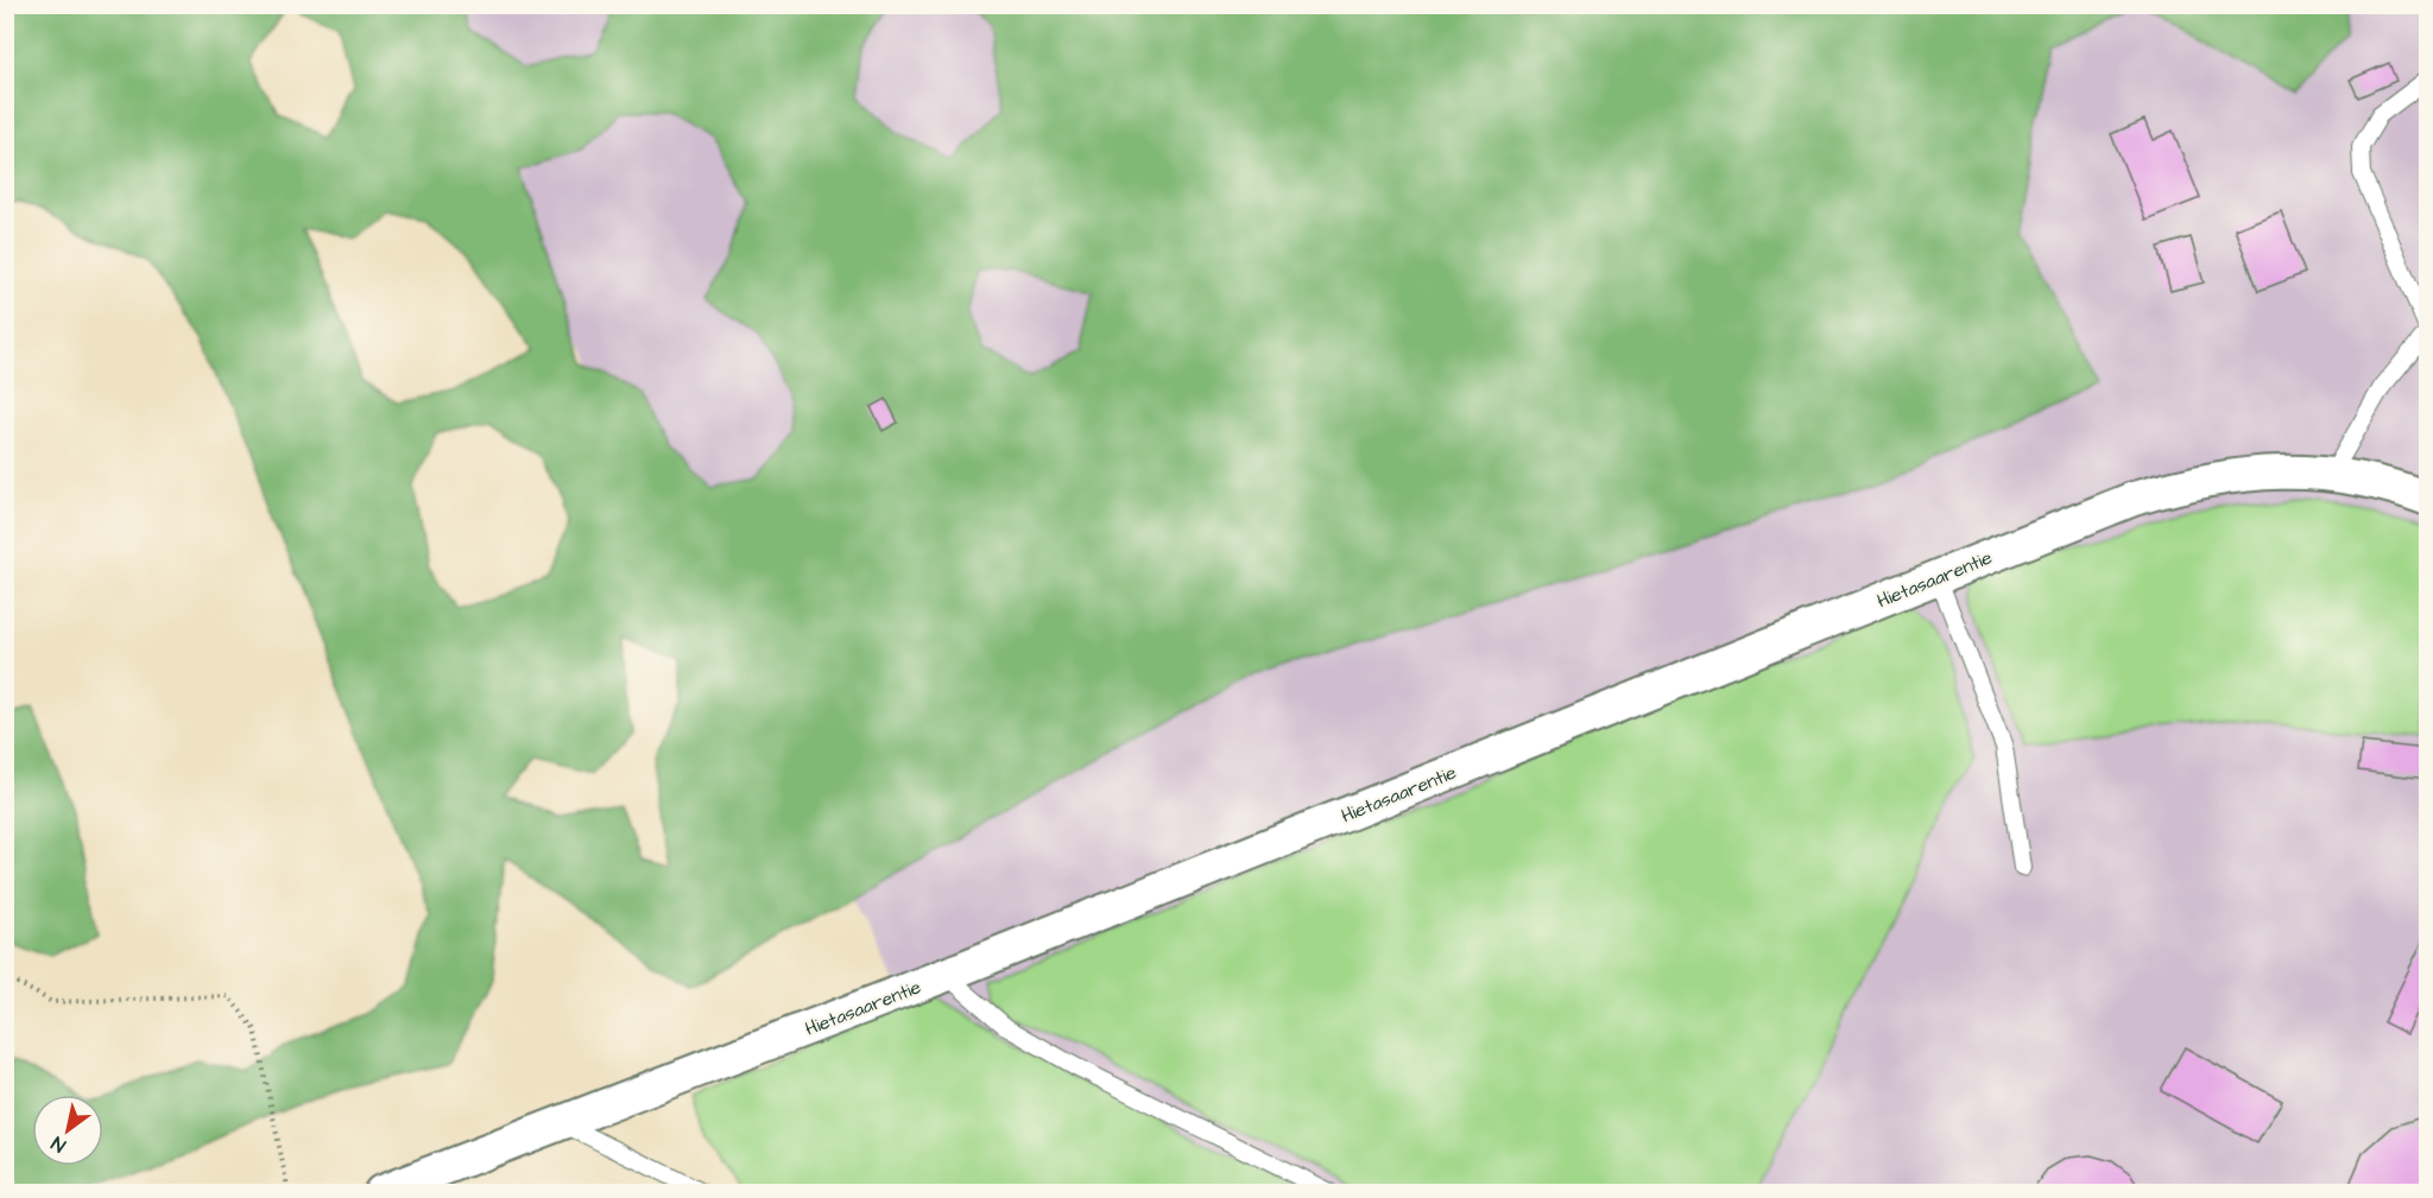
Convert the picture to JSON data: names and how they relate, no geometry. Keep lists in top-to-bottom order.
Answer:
{
  "streets": {
    "street": ["Hietasaarentie"]
  },
  "north": "bottom left"
}
